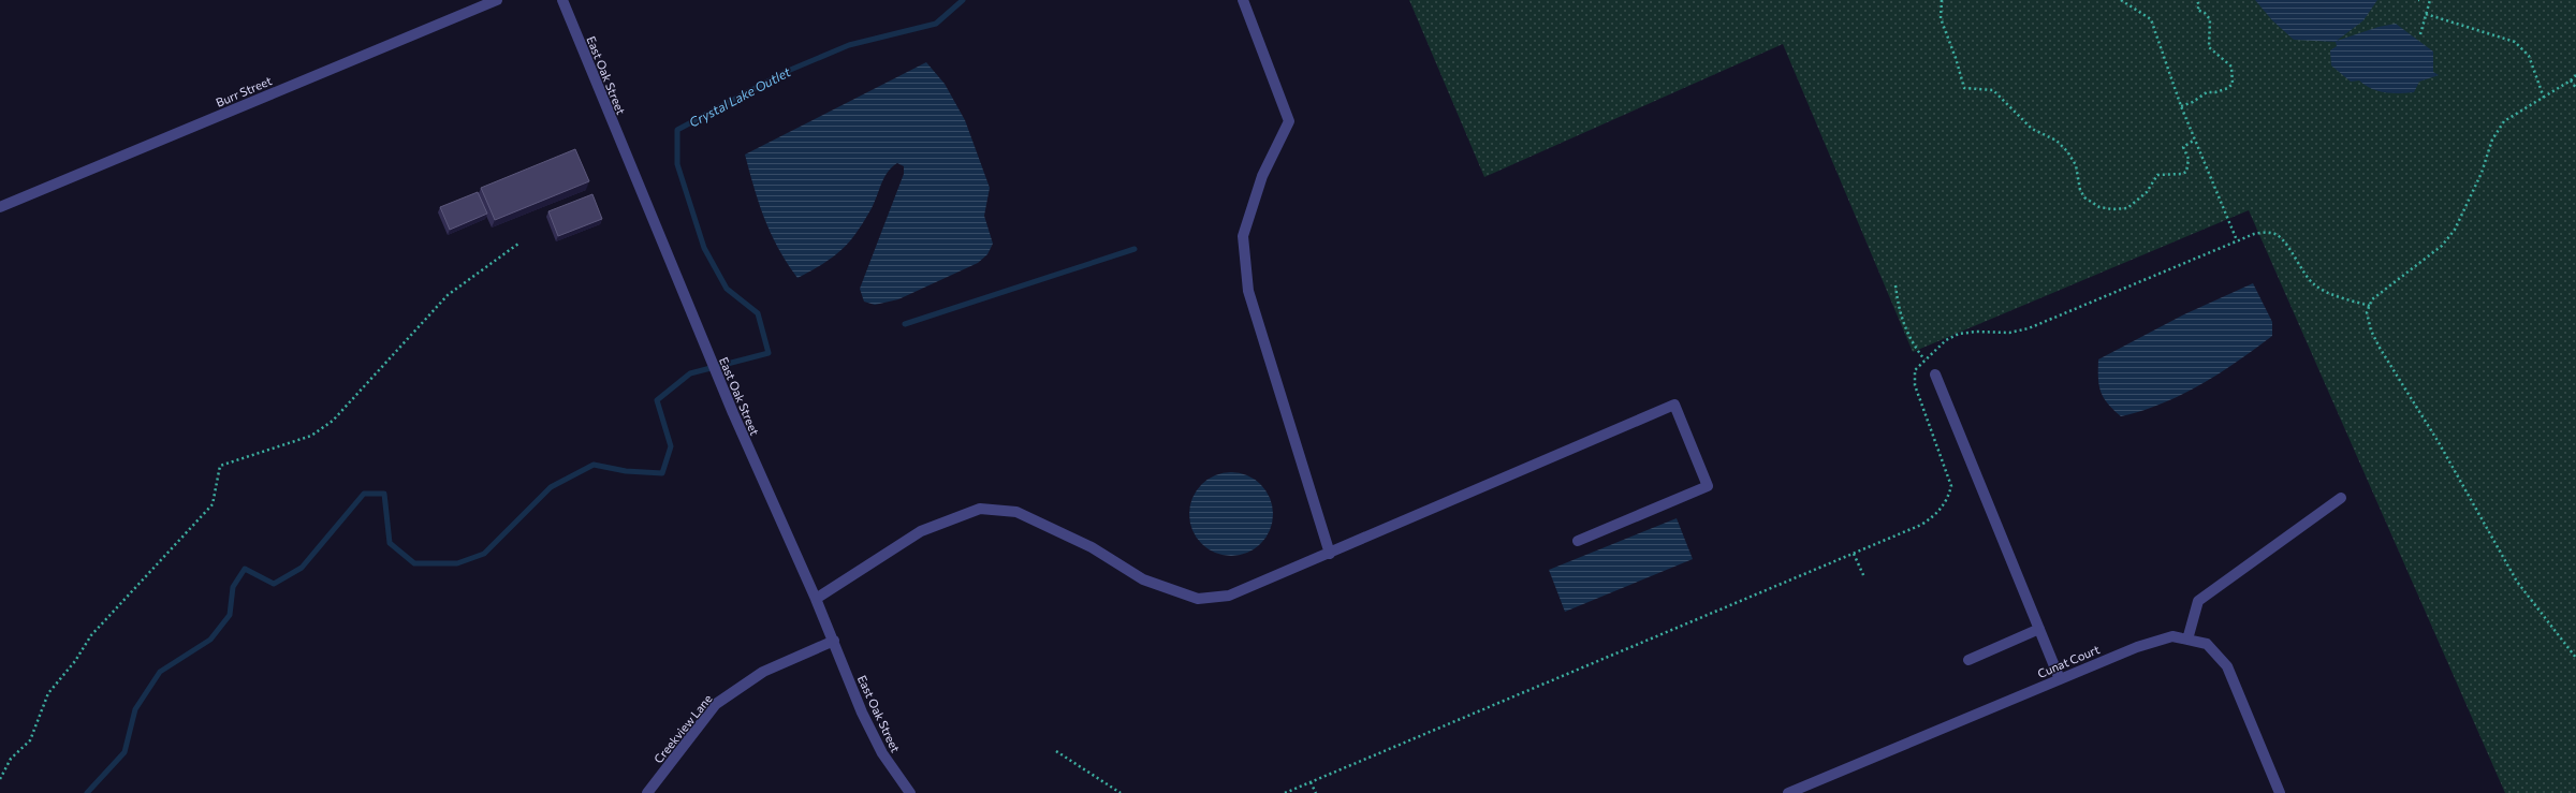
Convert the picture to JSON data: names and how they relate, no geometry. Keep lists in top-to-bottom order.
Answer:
{
  "streets": {
    "street": [
      "East Oak Street",
      "Burr Street",
      "Cunat Court",
      "Creekview Lane"
    ]
  },
  "crossings": [
    ["East Oak Street", "Creekview Lane"]
  ],
  "water": ["Crystal Lake Outlet"]
}
